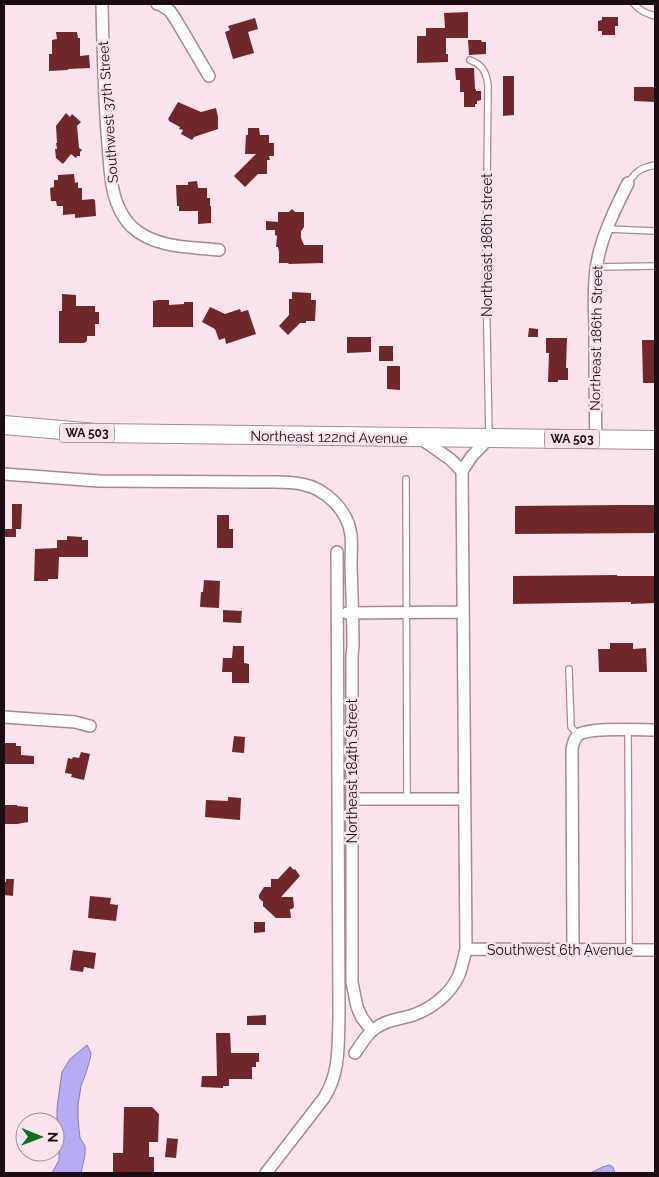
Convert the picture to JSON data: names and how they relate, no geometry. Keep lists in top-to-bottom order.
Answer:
{
  "streets": {
    "highway": ["WA 503", "Northeast 122nd Avenue"],
    "street": [
      "Southwest 37th Street",
      "Northeast 186th Street",
      "Northeast 184th Street",
      "Southwest 6th Avenue"
    ],
    "lane": ["Northeast 186th street"]
  },
  "crossings": [
    ["Northeast 186th street", "Northeast 122nd Avenue"],
    ["Northeast 186th Street", "Northeast 122nd Avenue"]
  ],
  "north": "right"
}
